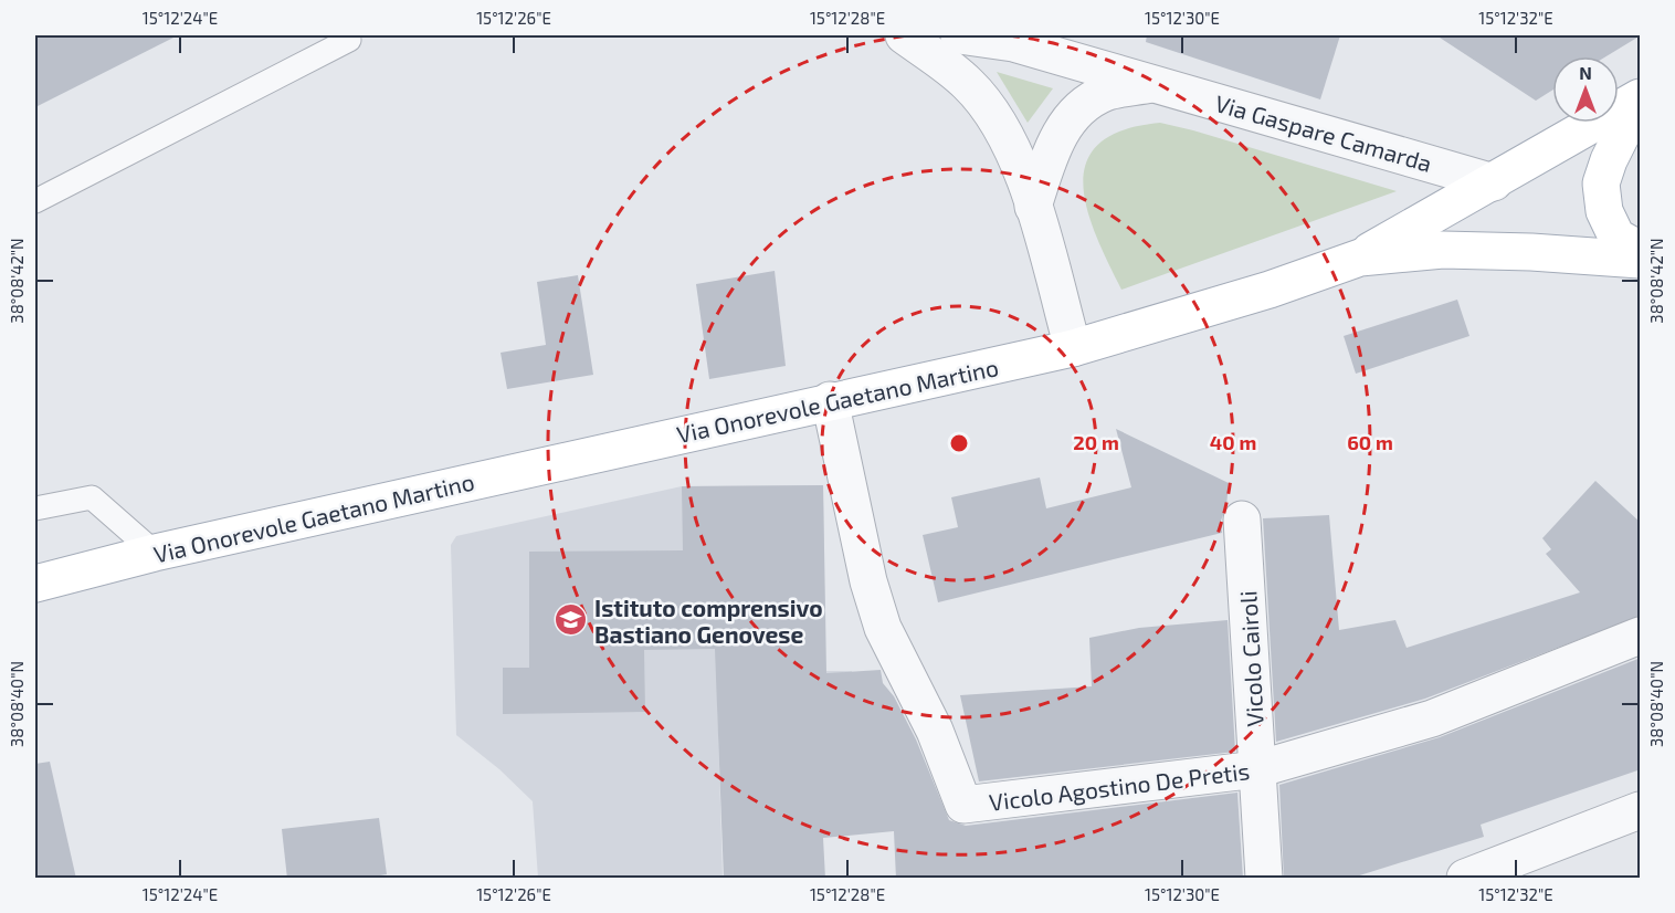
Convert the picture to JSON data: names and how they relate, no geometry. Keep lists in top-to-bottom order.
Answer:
{
  "streets": {
    "main road": ["Via Onorevole Gaetano Martino"],
    "street": ["Via Gaspare Camarda", "Vicolo Cairoli", "Vicolo Agostino De Pretis"]
  },
  "crossings": [
    ["Via Onorevole Gaetano Martino", "Vicolo Agostino De Pretis"],
    ["Vicolo Cairoli", "Vicolo Agostino De Pretis"]
  ],
  "places": {
    "school or university": ["Istituto comprensivo Bastiano Genovese"]
  },
  "north": "top",
  "coordinates": [
    "15°12'24\"E",
    "15°12'26\"E",
    "15°12'28\"E",
    "15°12'30\"E",
    "15°12'32\"E",
    "38°08'42\"N",
    "38°08'40\"N"
  ],
  "rings": ["20 m", "40 m", "60 m"]
}
